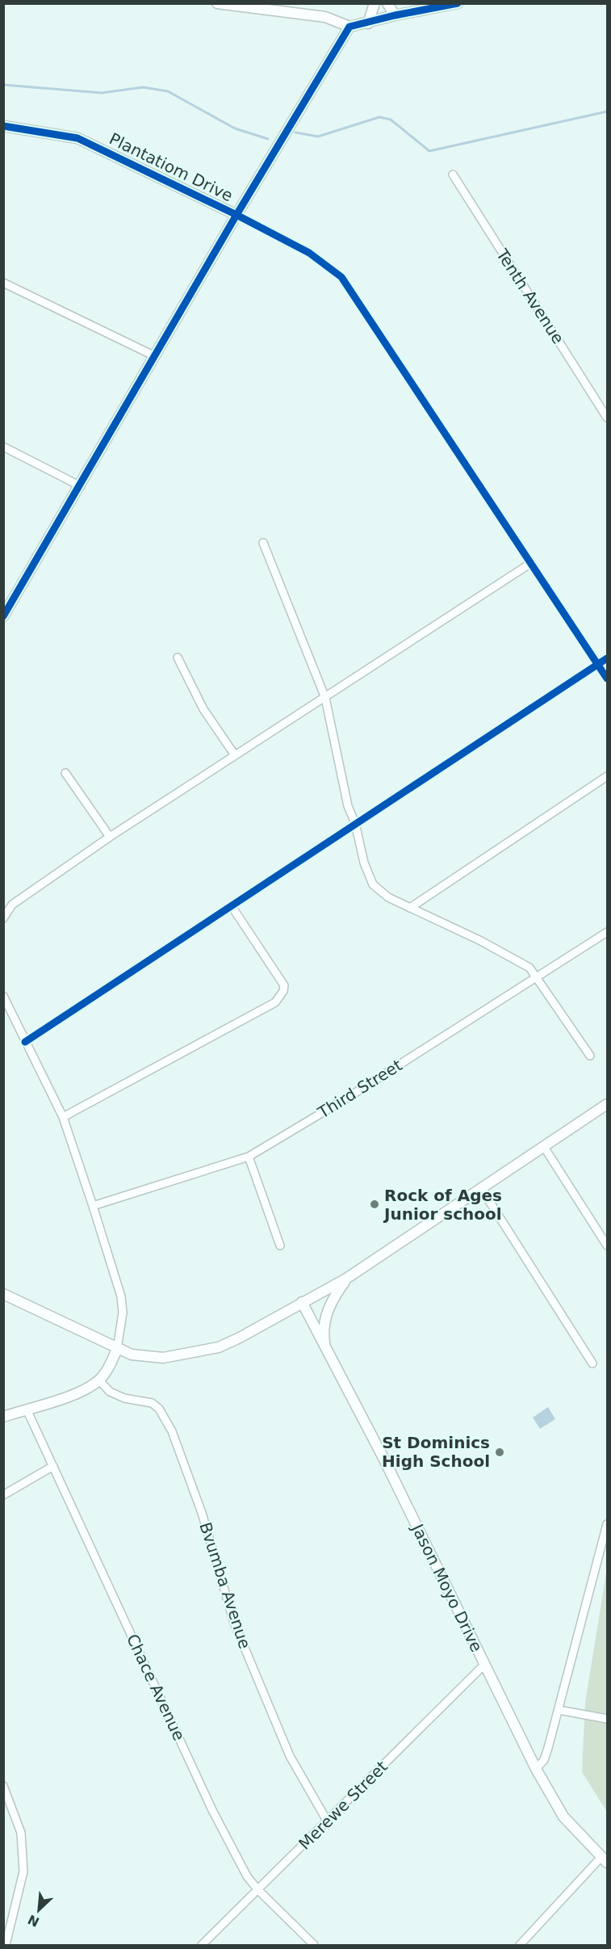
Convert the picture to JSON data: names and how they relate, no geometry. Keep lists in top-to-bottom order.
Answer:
{
  "streets": {
    "street": [
      "Plantatiom Drive",
      "Tenth Avenue",
      "Third Street",
      "Bvumba Avenue",
      "Jason Moyo Drive",
      "Chace Avenue",
      "Merewe Street"
    ]
  },
  "crossings": [
    ["Bvumba Avenue", "Merewe Street"],
    ["Jason Moyo Drive", "Merewe Street"],
    ["Chace Avenue", "Merewe Street"]
  ],
  "places": ["Rock of Ages Junior school", "St Dominics High School"],
  "north": "bottom left"
}
